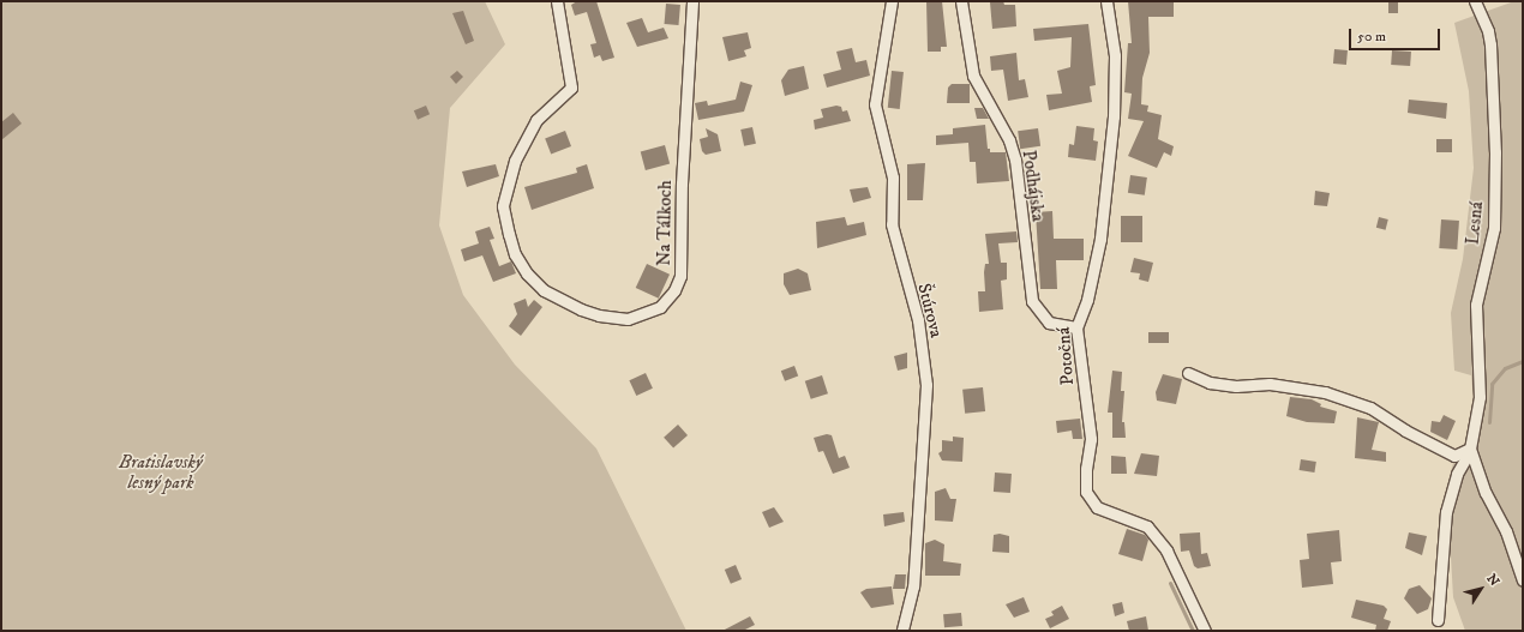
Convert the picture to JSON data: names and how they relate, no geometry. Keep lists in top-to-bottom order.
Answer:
{
  "streets": {
    "street": [
      "Podhájska",
      "Na Tálkoch",
      "Lesná",
      "Štúrova",
      "Potočná"
    ]
  },
  "crossings": [
    ["Podhájska", "Potočná"]
  ],
  "parks": ["Bratislavský lesný park"],
  "scale_bar": "50 m",
  "north": "top right"
}
